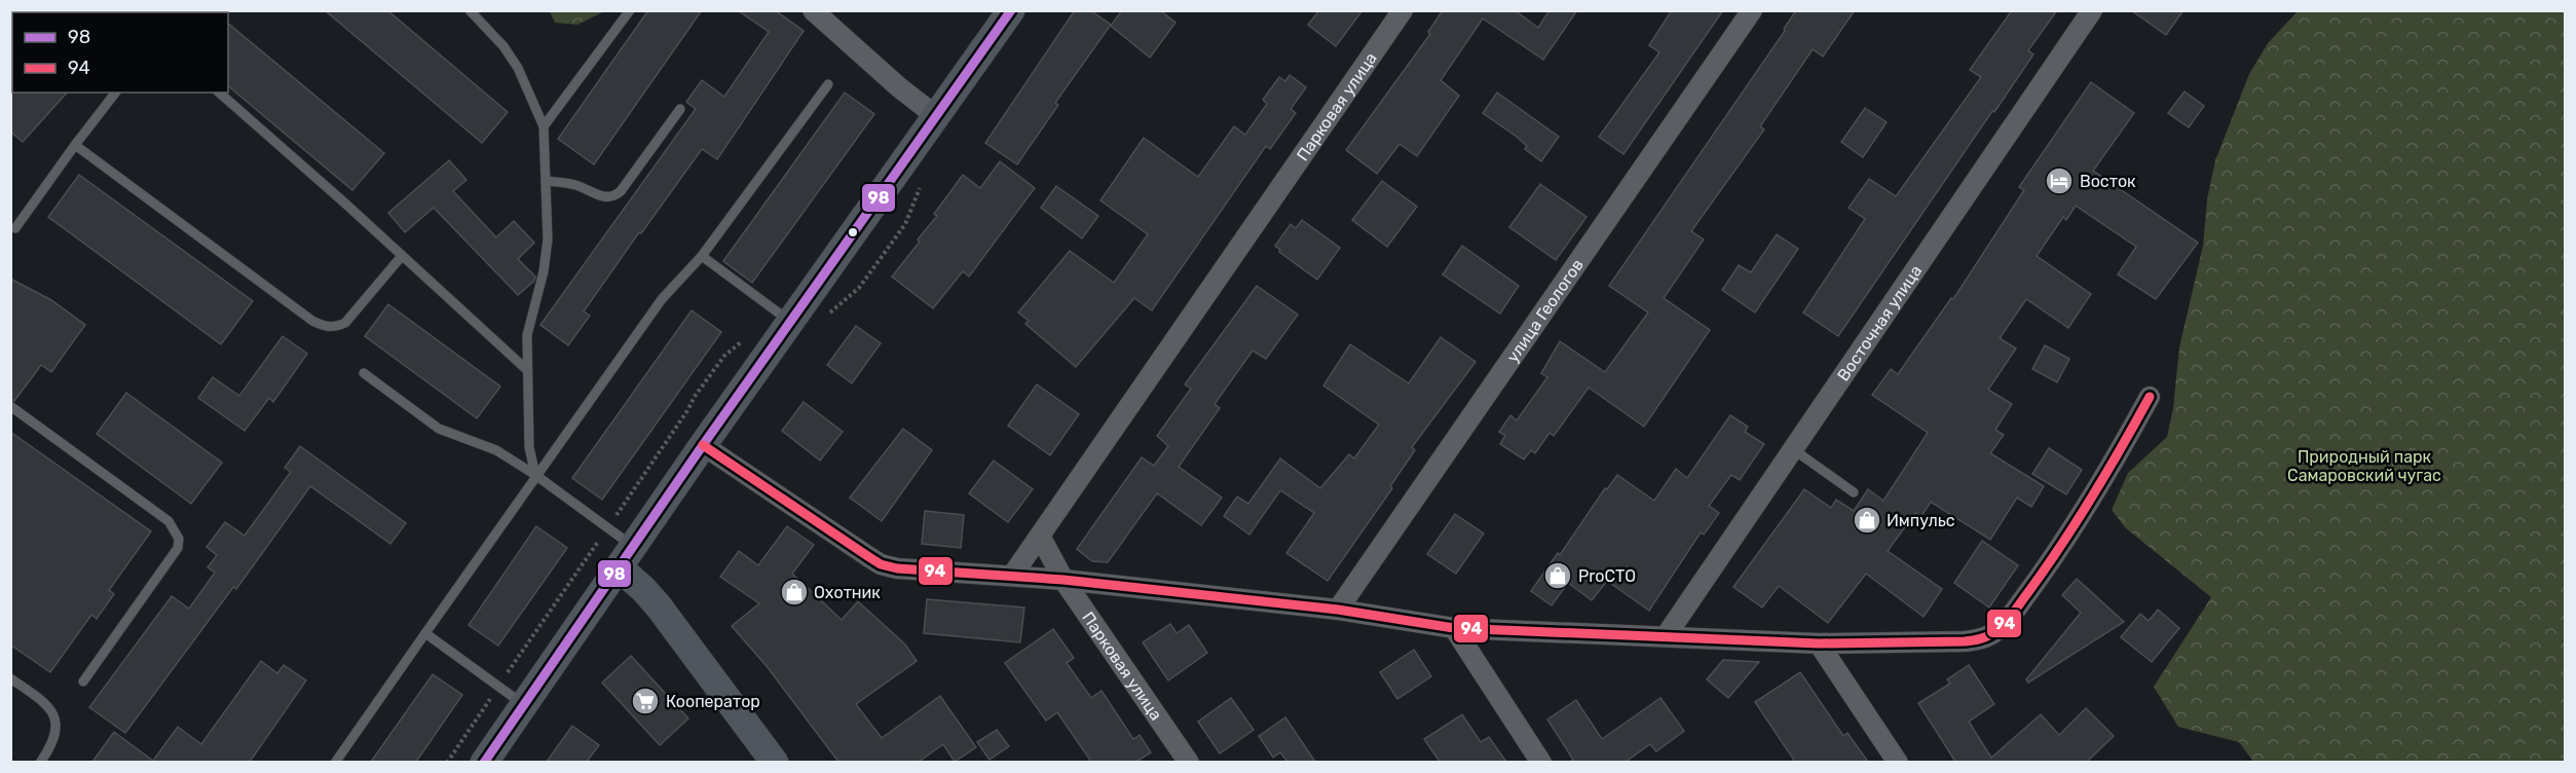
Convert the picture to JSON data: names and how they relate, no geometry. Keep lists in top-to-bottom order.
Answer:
{
  "streets": {
    "street": ["Парковая улица", "улица Геологов", "Восточная улица"]
  },
  "parks": ["Природный парк Самаровский чугас"],
  "places": {
    "hotel": ["Восток"],
    "shop": ["Импульс", "ProСТО", "Охотник"],
    "supermarket": ["Кооператор"]
  },
  "lines": ["transit line 98", "transit line 94"],
  "legend": ["98", "94"]
}
